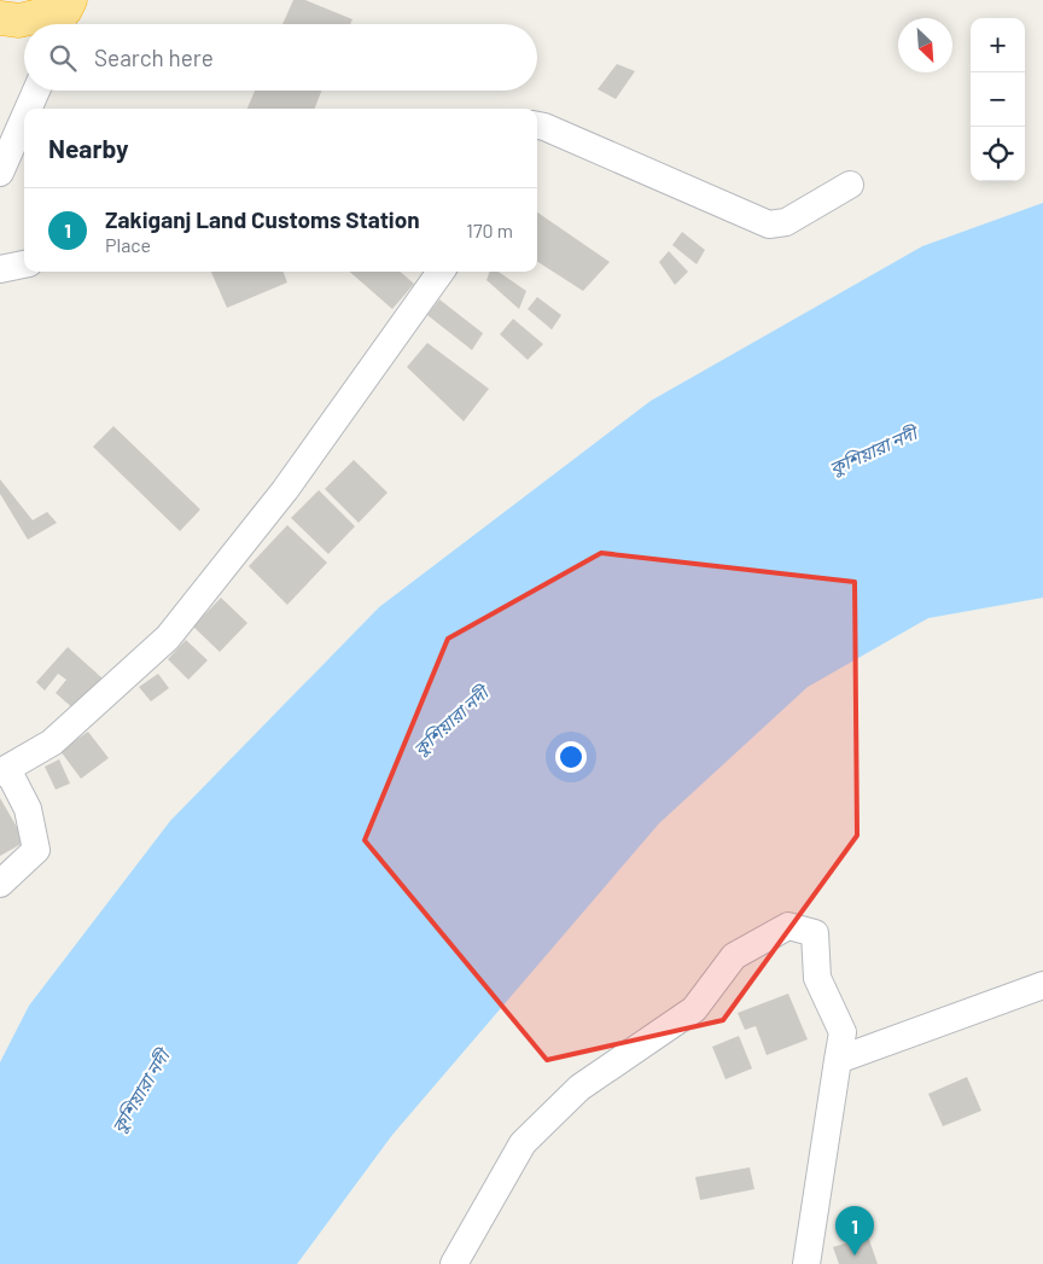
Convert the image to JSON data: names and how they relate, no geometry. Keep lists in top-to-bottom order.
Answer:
{
  "water": ["কুশিয়ারা নদী"],
  "north": "bottom right",
  "page": {
    "map_buttons": ["+", "−"],
    "search": "Search here",
    "heading": "Nearby",
    "list": [
      {
        "mark": "1",
        "name": "Zakiganj Land Customs Station",
        "note": "Place",
        "value": "170 m"
      }
    ],
    "pins": "1"
  }
}
